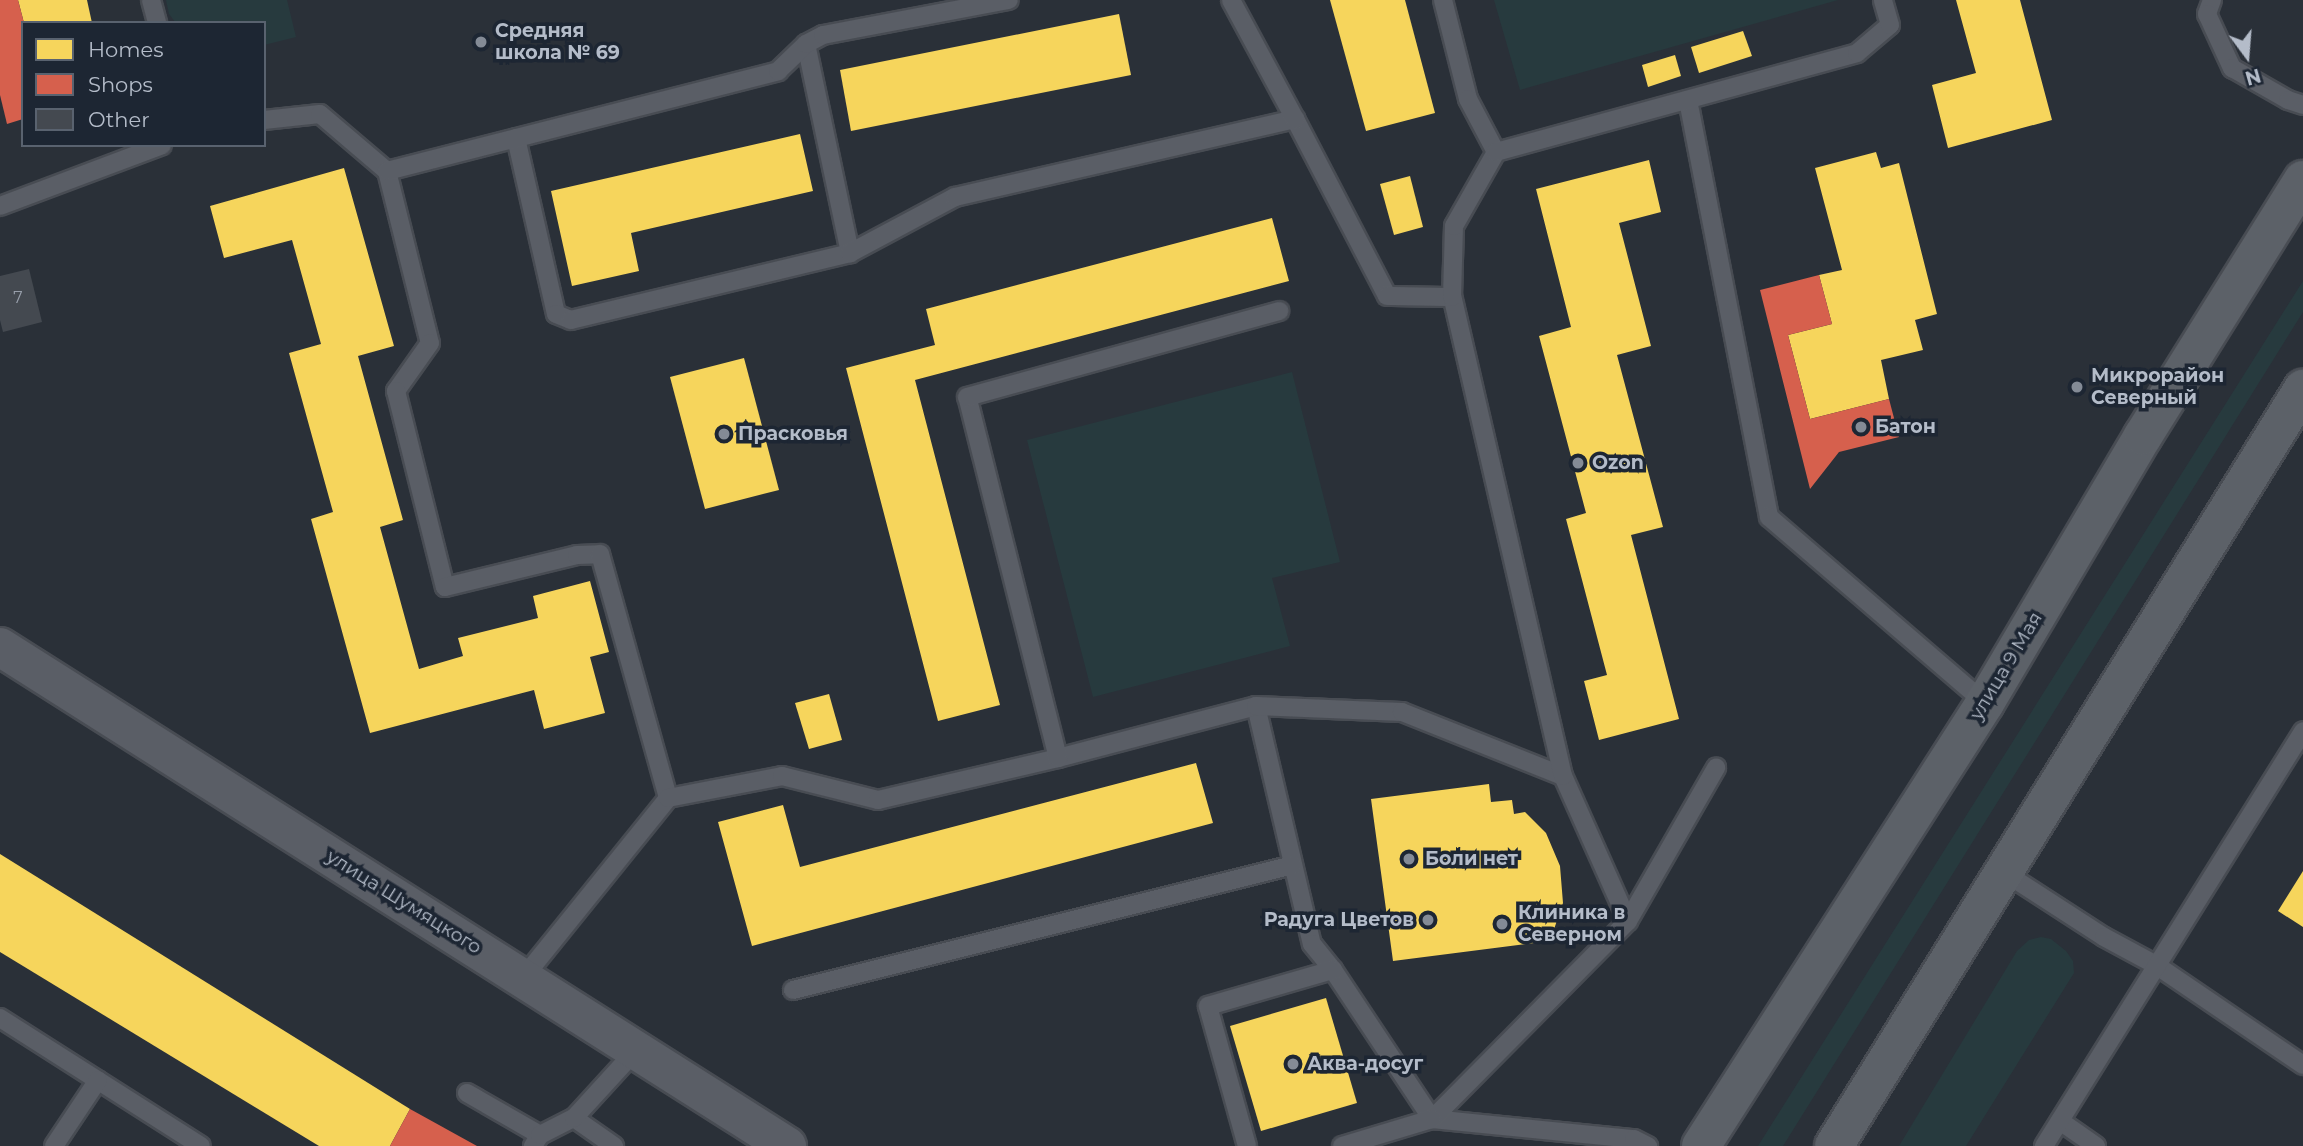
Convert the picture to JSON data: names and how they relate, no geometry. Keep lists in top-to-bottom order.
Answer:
{
  "streets": {
    "main road": ["улица 9 Мая"],
    "street": ["улица Шумяцкого"]
  },
  "places": [
    "Средняя школа № 69",
    "Микрорайон Северный",
    "Батон",
    "Прасковья",
    "Ozon",
    "Боли нет",
    "Радуга Цветов",
    "Клиника в Северном",
    "Аква-досуг"
  ],
  "house_numbers": ["7"],
  "legend": ["Homes", "Shops", "Other"],
  "north": "bottom"
}
